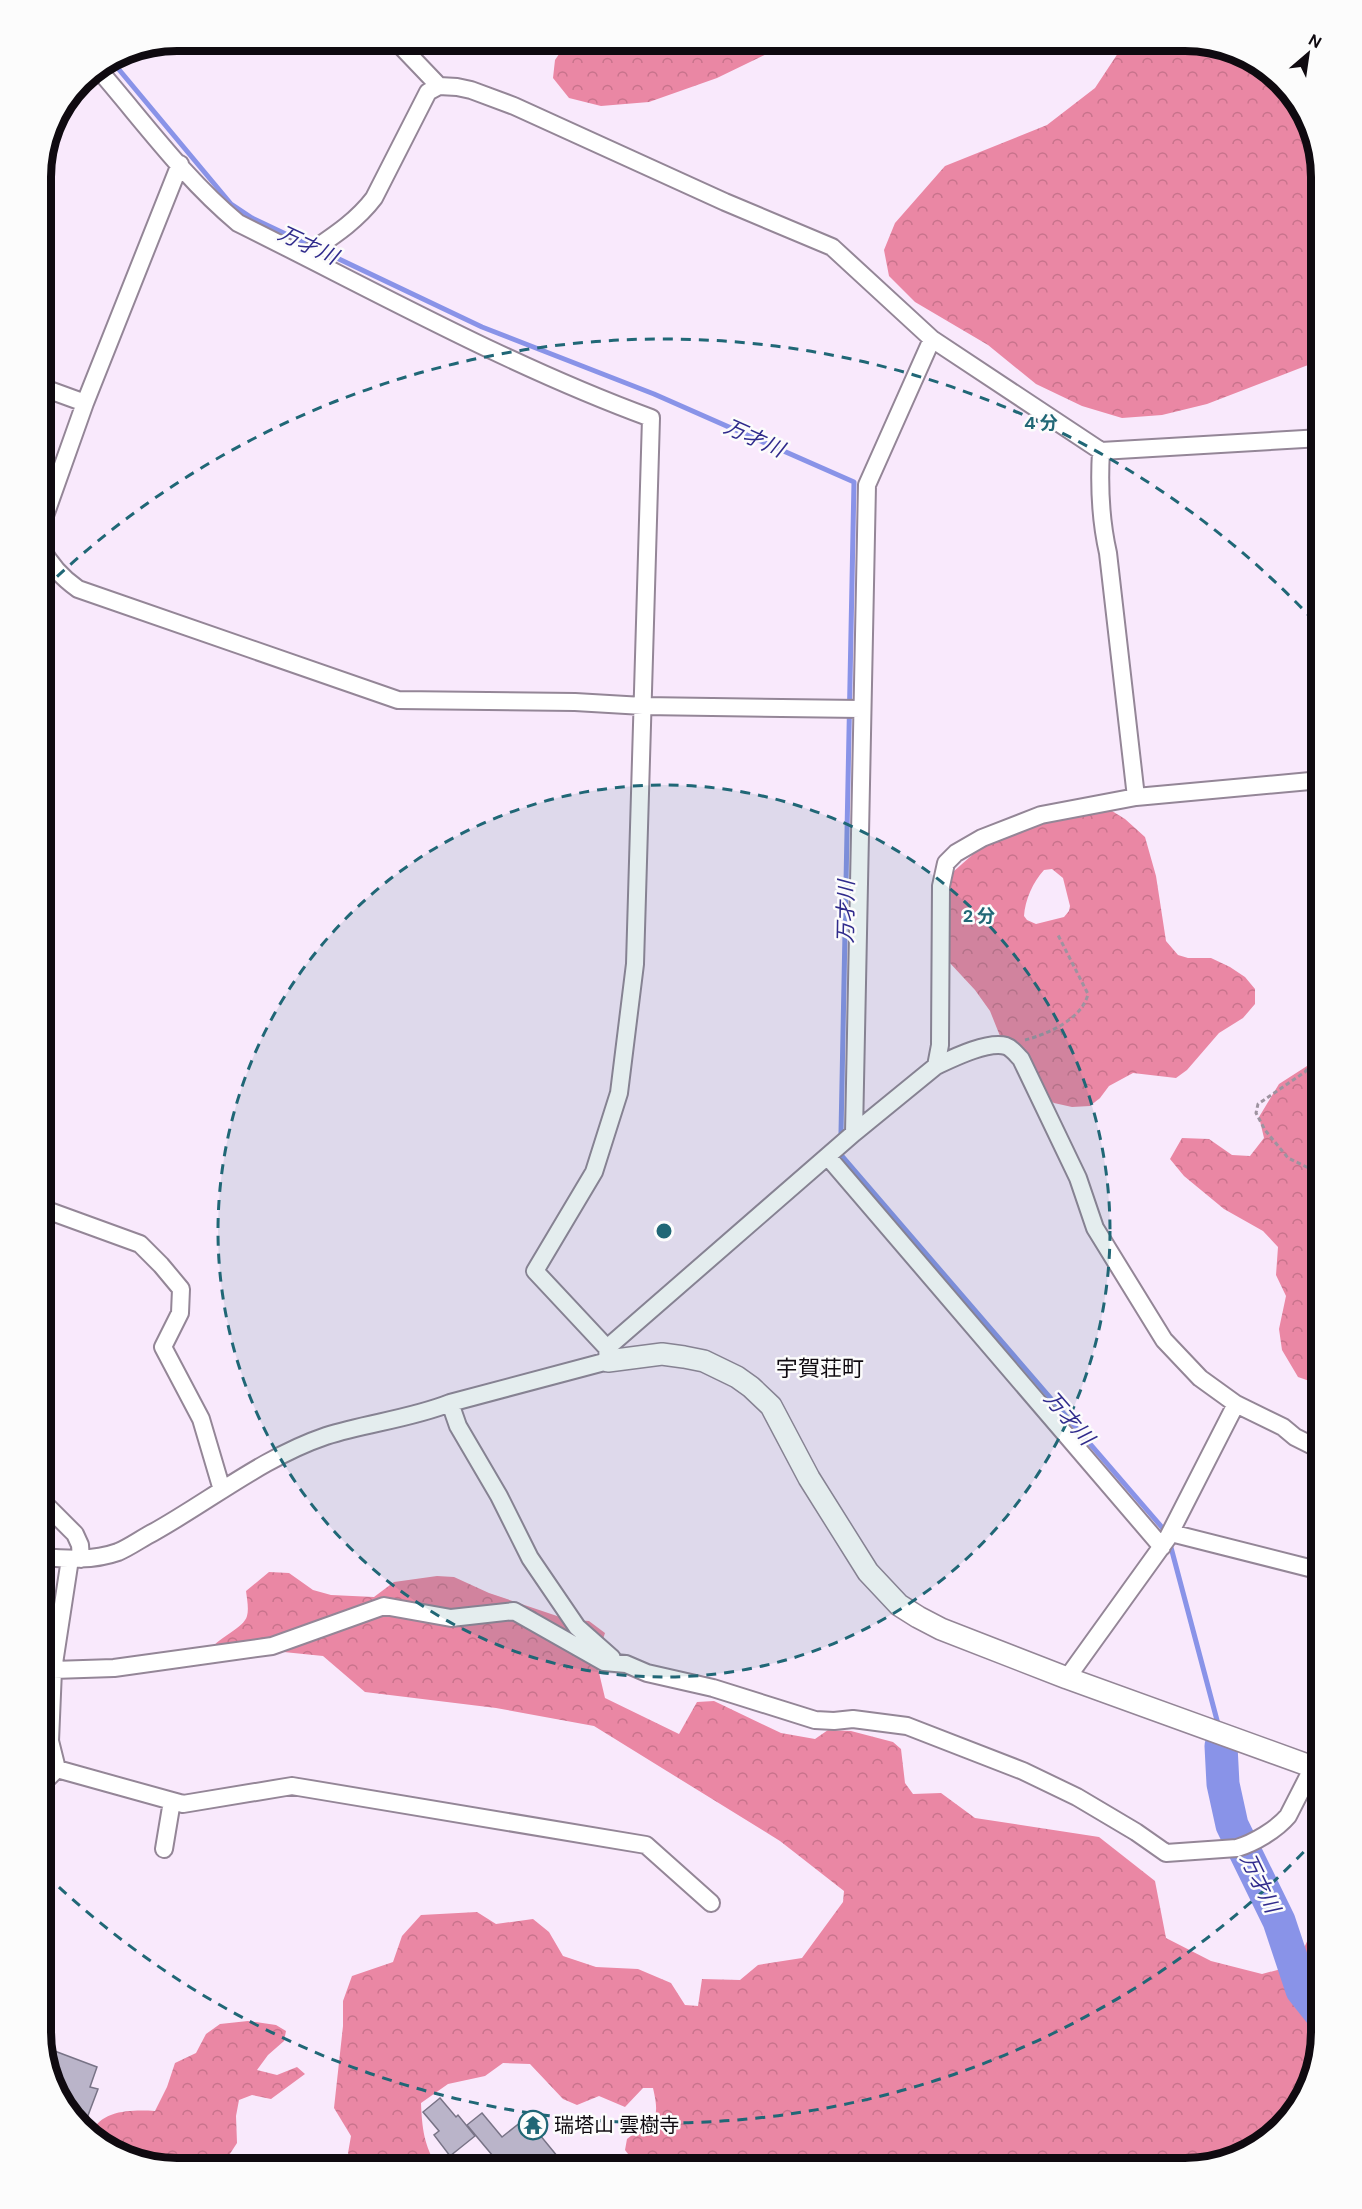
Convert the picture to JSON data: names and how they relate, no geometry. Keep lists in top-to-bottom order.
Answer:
{
  "districts": ["宇賀荘町"],
  "water": ["万才川"],
  "places": {
    "temple": ["瑞塔山 雲樹寺"]
  },
  "north": "top right",
  "rings": ["4 分", "2 分"]
}
